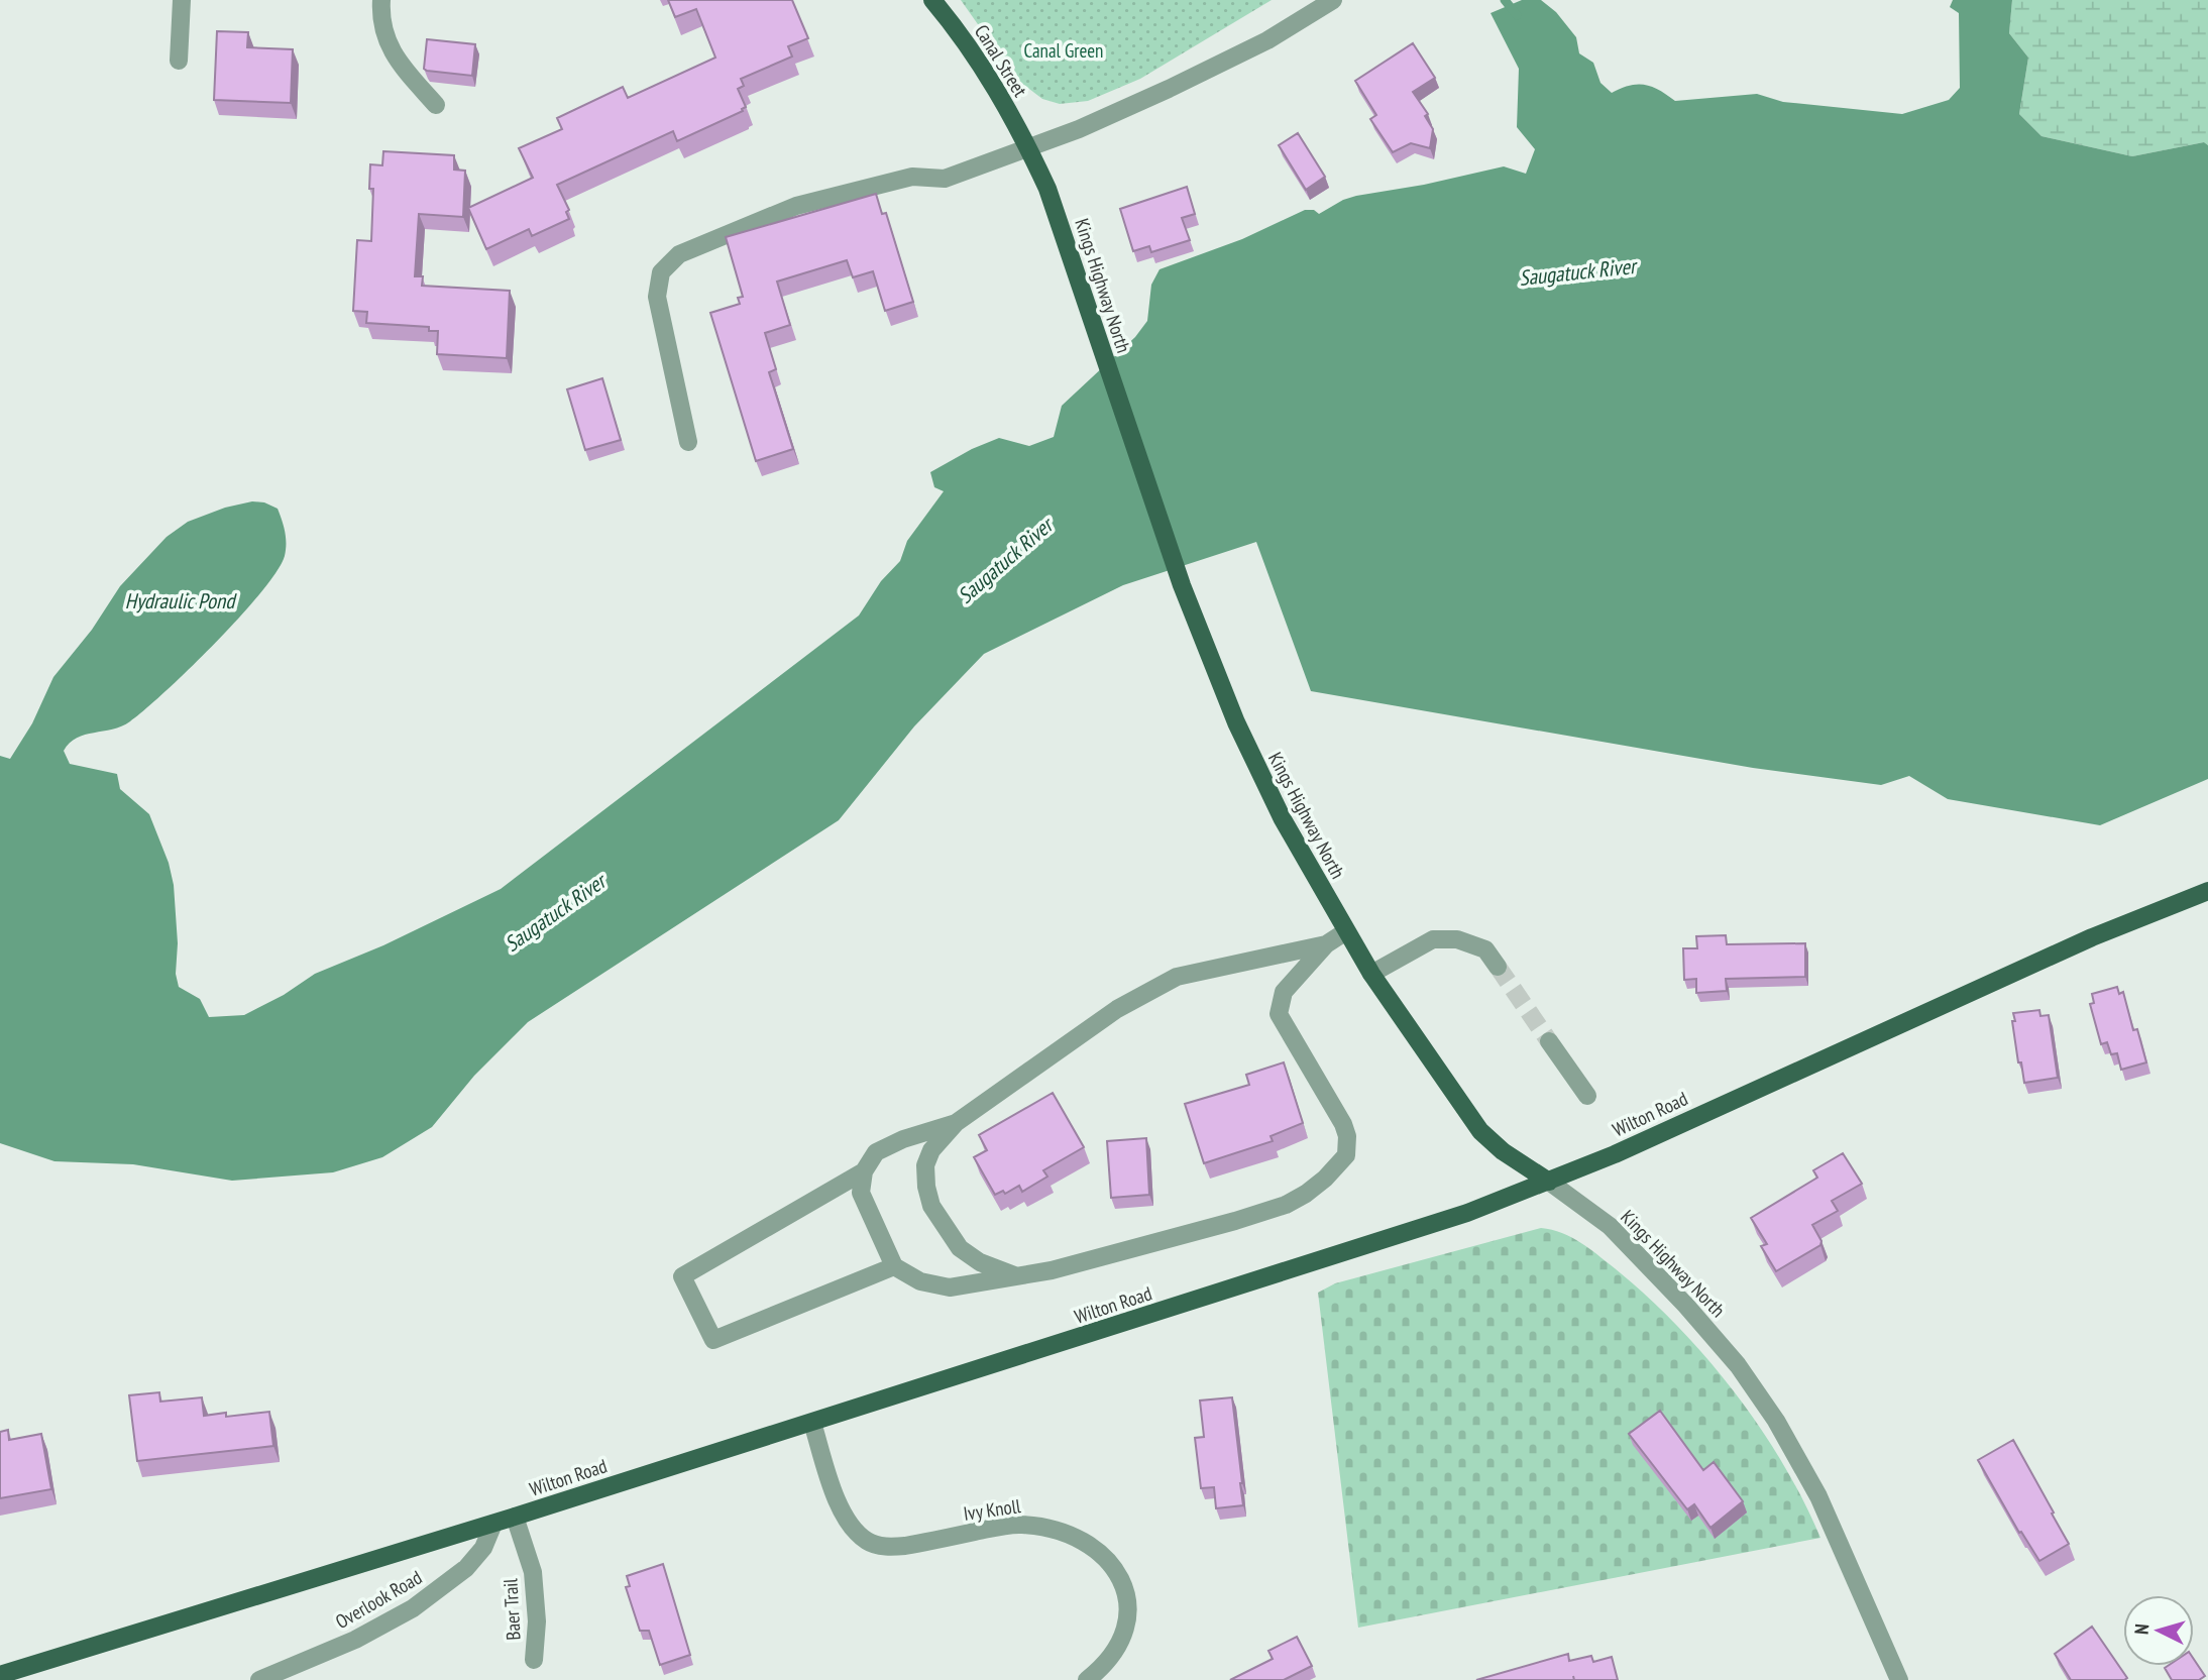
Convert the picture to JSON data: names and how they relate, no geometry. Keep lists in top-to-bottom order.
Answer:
{
  "streets": {
    "main road": ["Canal Street", "Kings Highway North", "Wilton Road"],
    "street": ["Ivy Knoll", "Overlook Road", "Baer Trail"]
  },
  "crossings": [
    ["Canal Street", "Kings Highway North"],
    ["Kings Highway North", "Wilton Road"],
    ["Wilton Road", "Ivy Knoll"],
    ["Wilton Road", "Overlook Road"],
    ["Wilton Road", "Baer Trail"]
  ],
  "water": ["Saugatuck River", "Hydraulic Pond"],
  "parks": ["Canal Green"],
  "north": "left"
}
